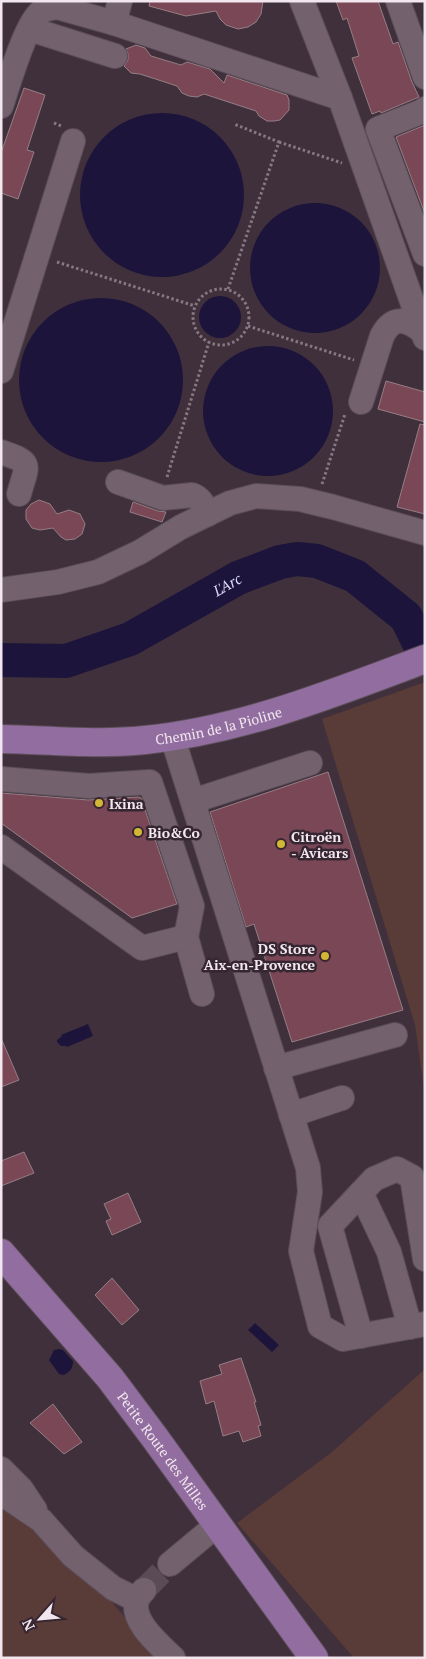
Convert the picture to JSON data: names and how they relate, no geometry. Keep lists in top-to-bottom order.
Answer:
{
  "streets": {
    "main road": ["Chemin de la Pioline", "Petite Route des Milles"]
  },
  "water": ["L'Arc"],
  "places": [
    "Ixina",
    "Bio&Co",
    "Citroën - Avicars",
    "DS Store Aix-en-Provence"
  ],
  "north": "bottom left"
}
